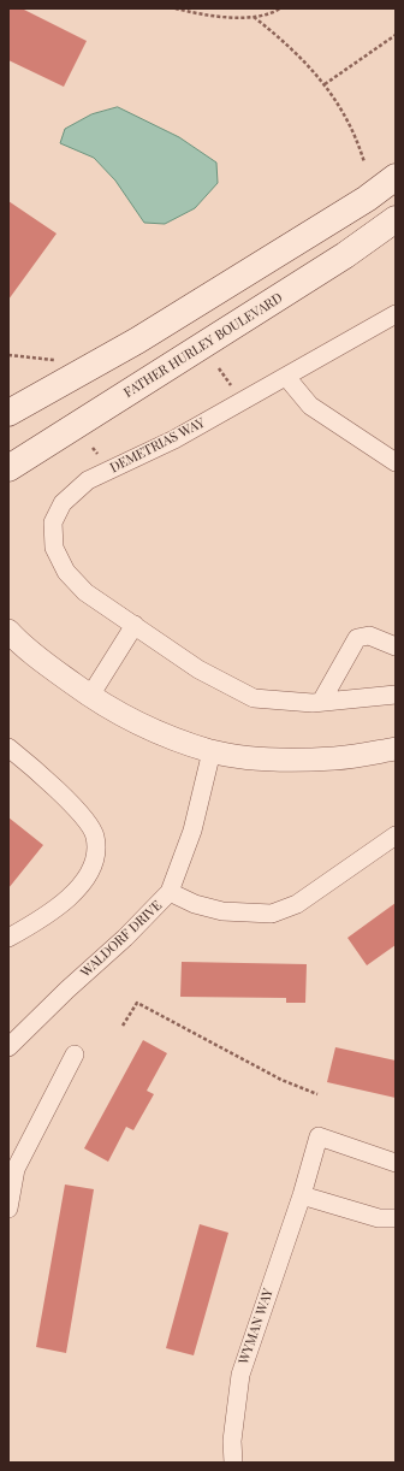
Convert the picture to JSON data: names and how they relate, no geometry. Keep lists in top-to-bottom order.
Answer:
{
  "streets": {
    "main road": ["FATHER HURLEY BOULEVARD"],
    "street": ["DEMETRIAS WAY", "WALDORF DRIVE", "WYMAN WAY"]
  }
}
